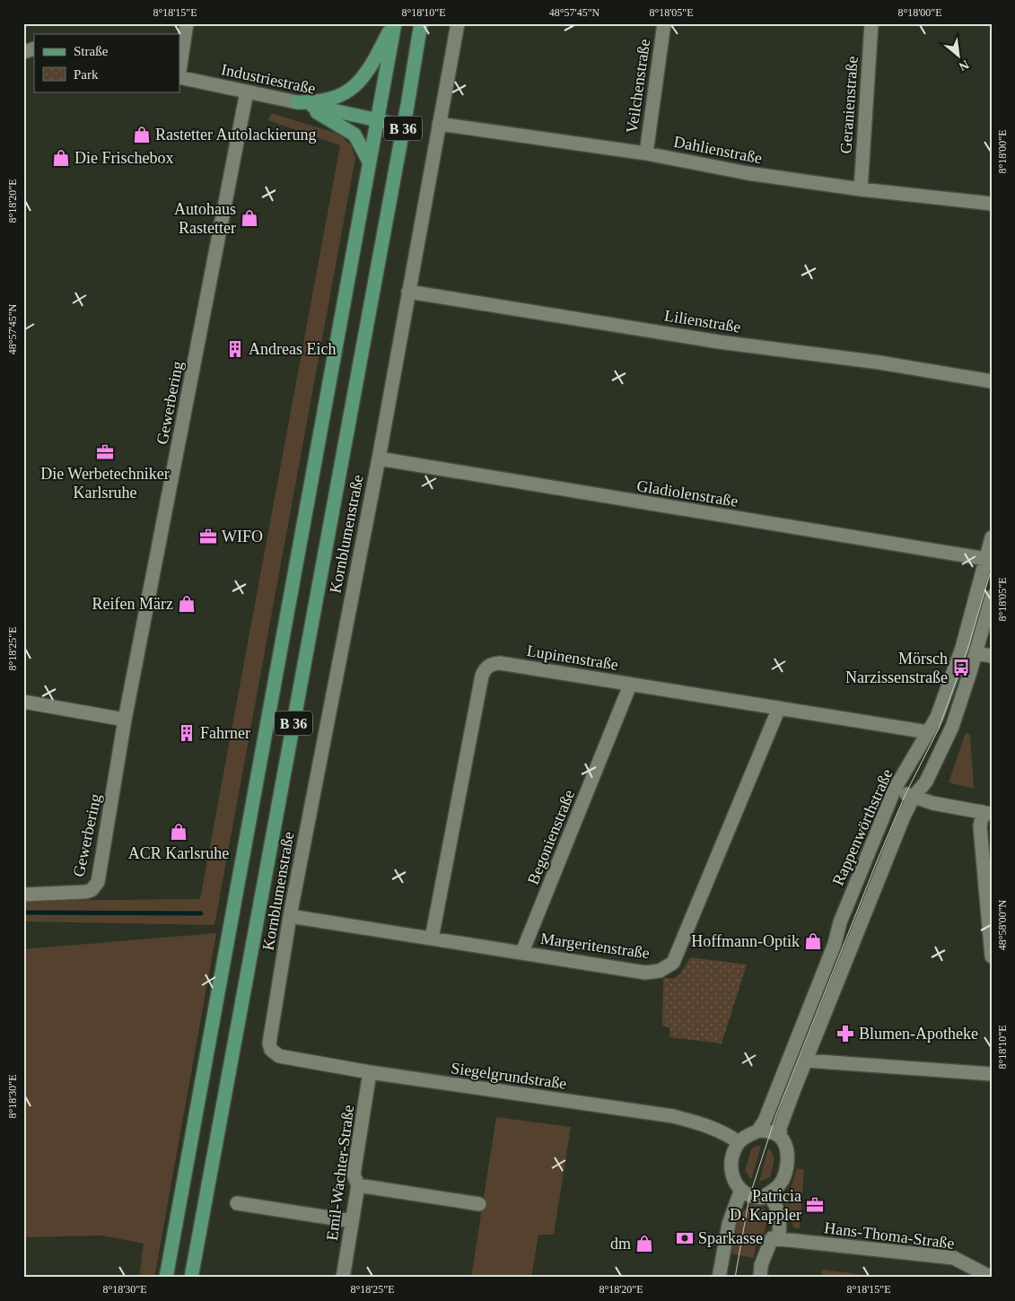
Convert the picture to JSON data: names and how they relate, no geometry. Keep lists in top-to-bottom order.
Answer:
{
  "streets": {
    "main road": ["Industriestraße", "B 36"],
    "street": [
      "Veilchenstraße",
      "Geranienstraße",
      "Dahlienstraße",
      "Lilienstraße",
      "Gewerbering",
      "Gladiolenstraße",
      "Kornblumenstraße",
      "Lupinenstraße",
      "Rappenwörthstraße",
      "Begonienstraße",
      "Margeritenstraße",
      "Siegelgrundstraße",
      "Emil-Wachter-Straße",
      "Hans-Thoma-Straße"
    ]
  },
  "crossings": [
    ["Industriestraße", "B 36"],
    ["Industriestraße", "Gewerbering"],
    ["Veilchenstraße", "Dahlienstraße"],
    ["Geranienstraße", "Dahlienstraße"],
    ["Dahlienstraße", "Kornblumenstraße"],
    ["Lilienstraße", "Kornblumenstraße"],
    ["Gladiolenstraße", "Kornblumenstraße"],
    ["Gladiolenstraße", "Rappenwörthstraße"],
    ["Kornblumenstraße", "Margeritenstraße"],
    ["Kornblumenstraße", "Siegelgrundstraße"],
    ["Lupinenstraße", "Rappenwörthstraße"],
    ["Lupinenstraße", "Begonienstraße"],
    ["Lupinenstraße", "Margeritenstraße"],
    ["Rappenwörthstraße", "Siegelgrundstraße"],
    ["Begonienstraße", "Margeritenstraße"],
    ["Siegelgrundstraße", "Emil-Wachter-Straße"]
  ],
  "places": {
    "shop": [
      "Rastetter Autolackierung",
      "Die Frischebox",
      "Autohaus Rastetter",
      "Reifen März",
      "ACR Karlsruhe",
      "Hoffmann-Optik",
      "dm"
    ],
    "building": ["Andreas Eich", "Fahrner"],
    "office": ["Die Werbetechniker Karlsruhe", "WIFO", "Patricia D. Kappler"],
    "bus stop": ["Mörsch Narzissenstraße"],
    "pharmacy": ["Blumen-Apotheke"],
    "bank": ["Sparkasse"]
  },
  "legend": ["Straße", "Park"],
  "north": "bottom right",
  "coordinates": [
    "8°18'15\"E",
    "8°18'10\"E",
    "48°57'45\"N",
    "8°18'05\"E",
    "8°18'00\"E",
    "8°18'20\"E",
    "8°18'25\"E",
    "48°58'00\"N",
    "8°18'30\"E"
  ]
}
